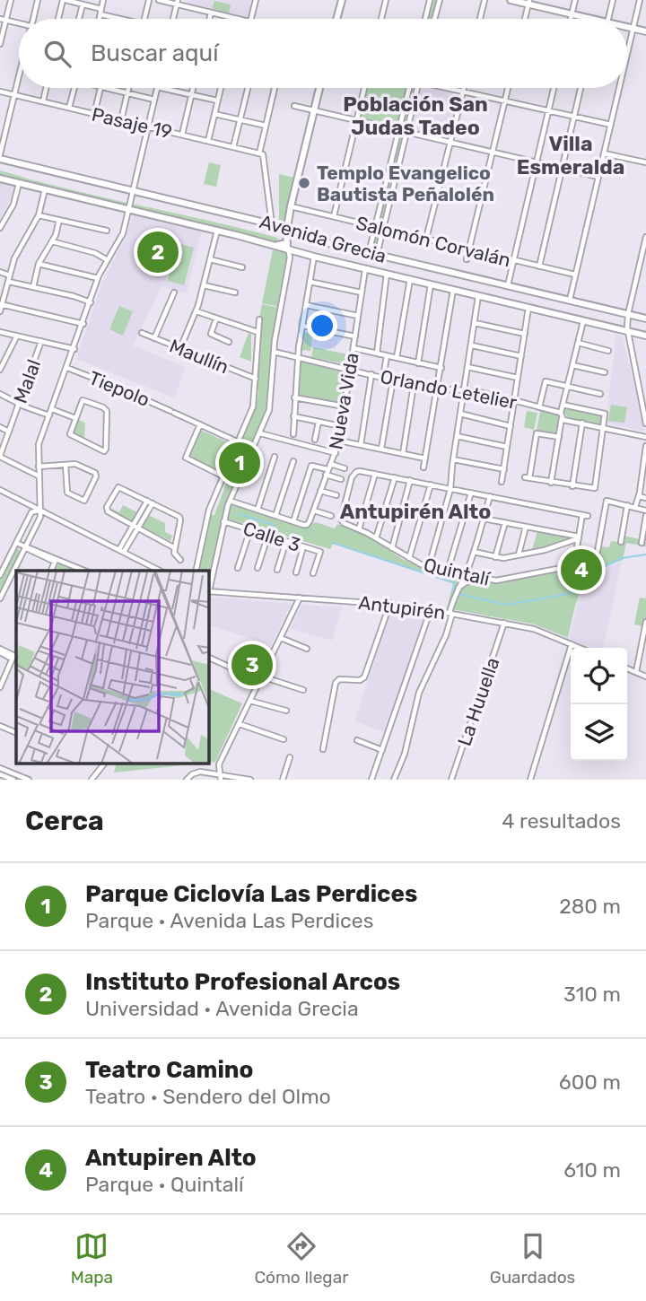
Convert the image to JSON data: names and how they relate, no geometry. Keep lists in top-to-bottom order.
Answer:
{
  "streets": {
    "main road": ["Avenida Grecia"],
    "street": [
      "Pasaje 19",
      "Salomón Corvalán",
      "Maullín",
      "Malal",
      "Tiepolo",
      "Orlando Letelier",
      "Nueva Vida",
      "Calle 3",
      "Quintalí",
      "Antupirén",
      "La Huuella"
    ]
  },
  "crossings": [
    ["Avenida Grecia", "Nueva Vida"],
    ["Orlando Letelier", "Nueva Vida"],
    ["Nueva Vida", "Calle 3"],
    ["Antupirén", "La Huuella"]
  ],
  "districts": ["Población San Judas Tadeo", "Villa Esmeralda", "Antupirén Alto"],
  "places": ["Templo Evangelico Bautista Peñalolén"],
  "page": {
    "search": "Buscar aquí",
    "pins": [
      "2",
      "1",
      "4",
      "3"
    ],
    "heading": ["Cerca", "4 resultados"],
    "list": [
      {
        "mark": "1",
        "name": "Parque Ciclovía Las Perdices",
        "note": "Parque · Avenida Las Perdices",
        "value": "280 m"
      },
      {
        "mark": "2",
        "name": "Instituto Profesional Arcos",
        "note": "Universidad · Avenida Grecia",
        "value": "310 m"
      },
      {
        "mark": "3",
        "name": "Teatro Camino",
        "note": "Teatro · Sendero del Olmo",
        "value": "600 m"
      },
      {
        "mark": "4",
        "name": "Antupiren Alto",
        "note": "Parque · Quintalí",
        "value": "610 m"
      }
    ],
    "nav": ["Mapa", "Cómo llegar", "Guardados"]
  }
}
